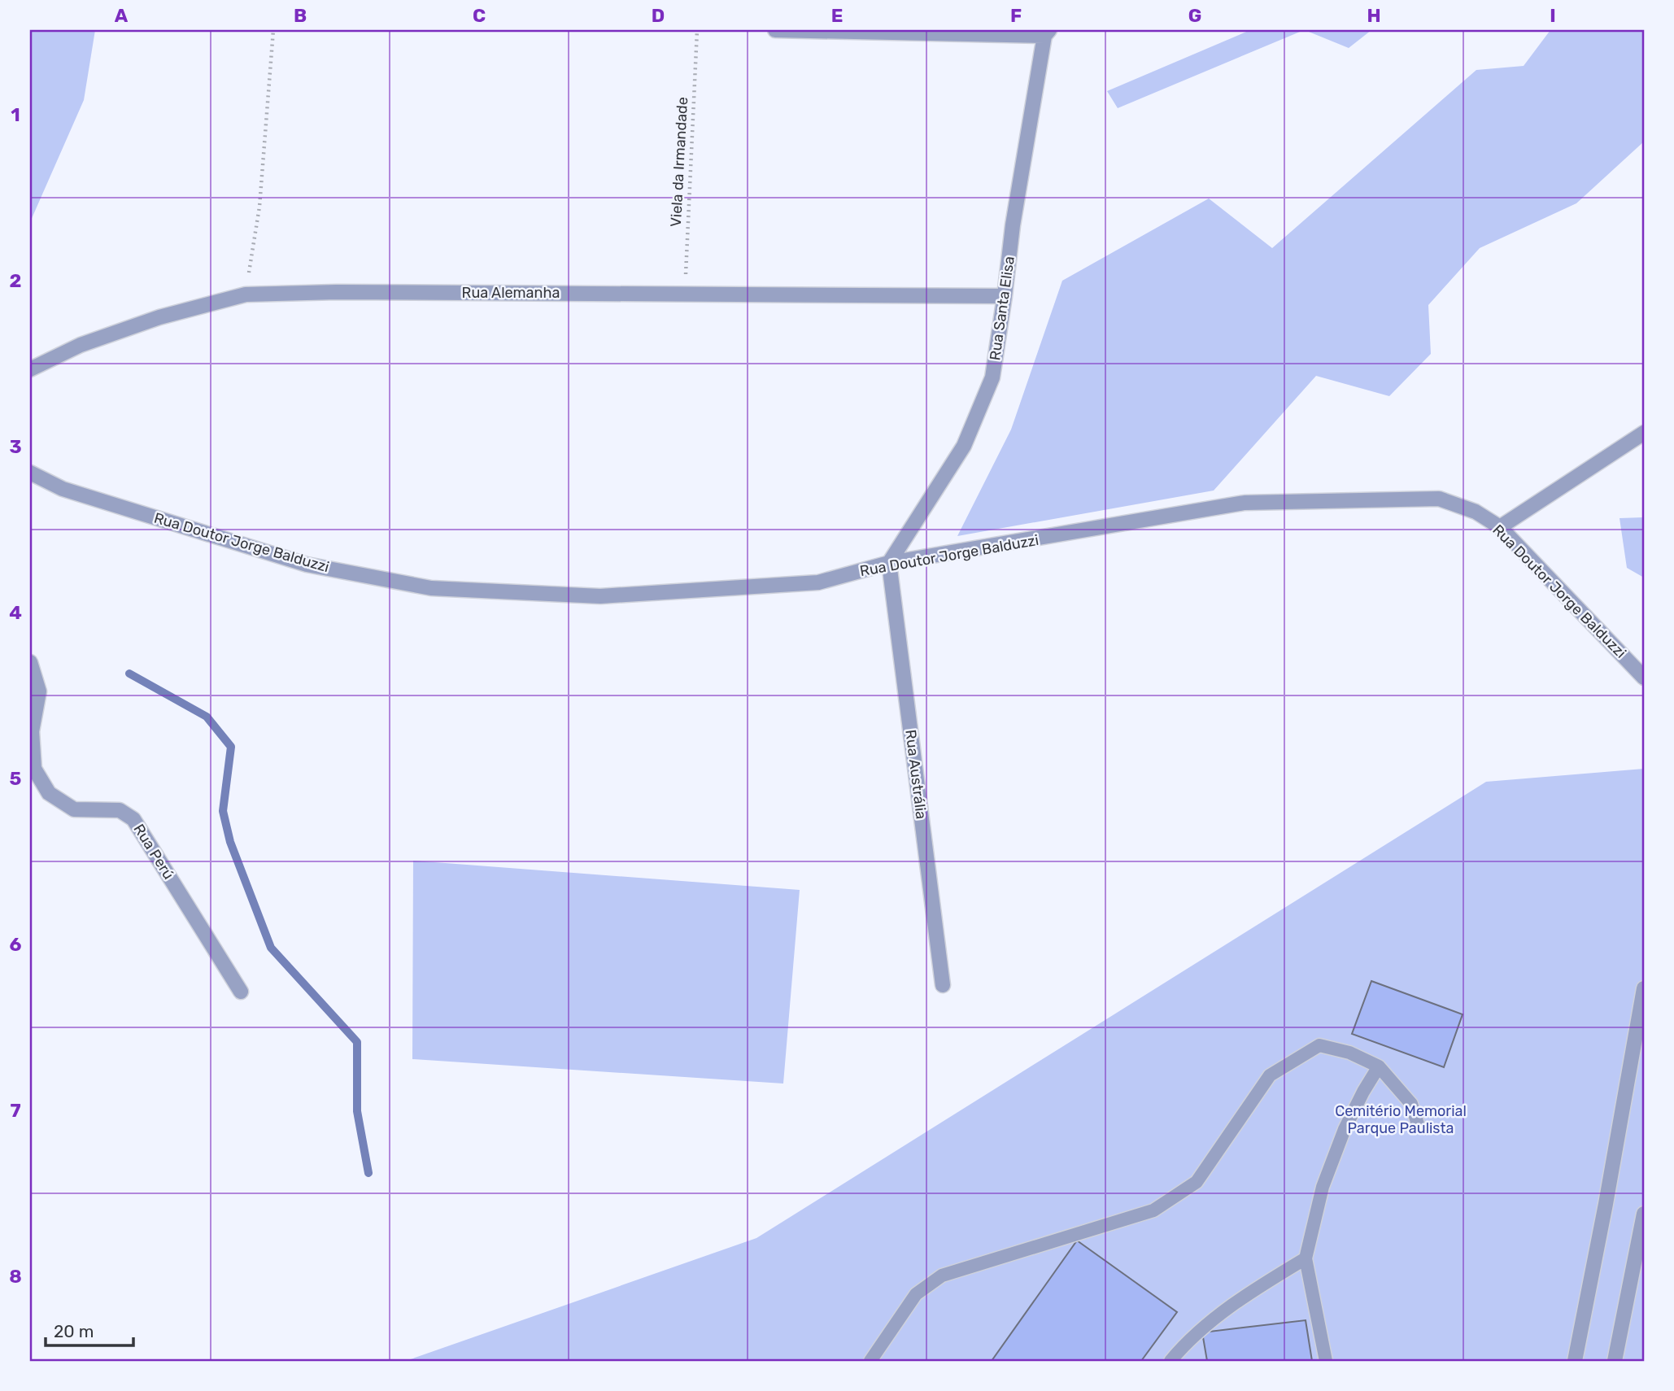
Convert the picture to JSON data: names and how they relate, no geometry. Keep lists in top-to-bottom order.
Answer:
{
  "streets": {
    "street": [
      "Rua Alemanha",
      "Rua Santa Elisa",
      "Rua Doutor Jorge Balduzzi",
      "Rua Austrália",
      "Rua Perú"
    ],
    "path": ["Viela da Irmandade"]
  },
  "crossings": [
    ["Viela da Irmandade", "Rua Alemanha"],
    ["Rua Alemanha", "Rua Santa Elisa"],
    ["Rua Santa Elisa", "Rua Doutor Jorge Balduzzi"],
    ["Rua Santa Elisa", "Rua Austrália"],
    ["Rua Doutor Jorge Balduzzi", "Rua Austrália"]
  ],
  "parks": ["Cemitério Memorial Parque Paulista"],
  "scale_bar": "20 m",
  "grid": {
    "columns": [
      "A",
      "B",
      "C",
      "D",
      "E",
      "F",
      "G",
      "H",
      "I"
    ],
    "rows": [
      "1",
      "2",
      "3",
      "4",
      "5",
      "6",
      "7",
      "8"
    ]
  }
}
